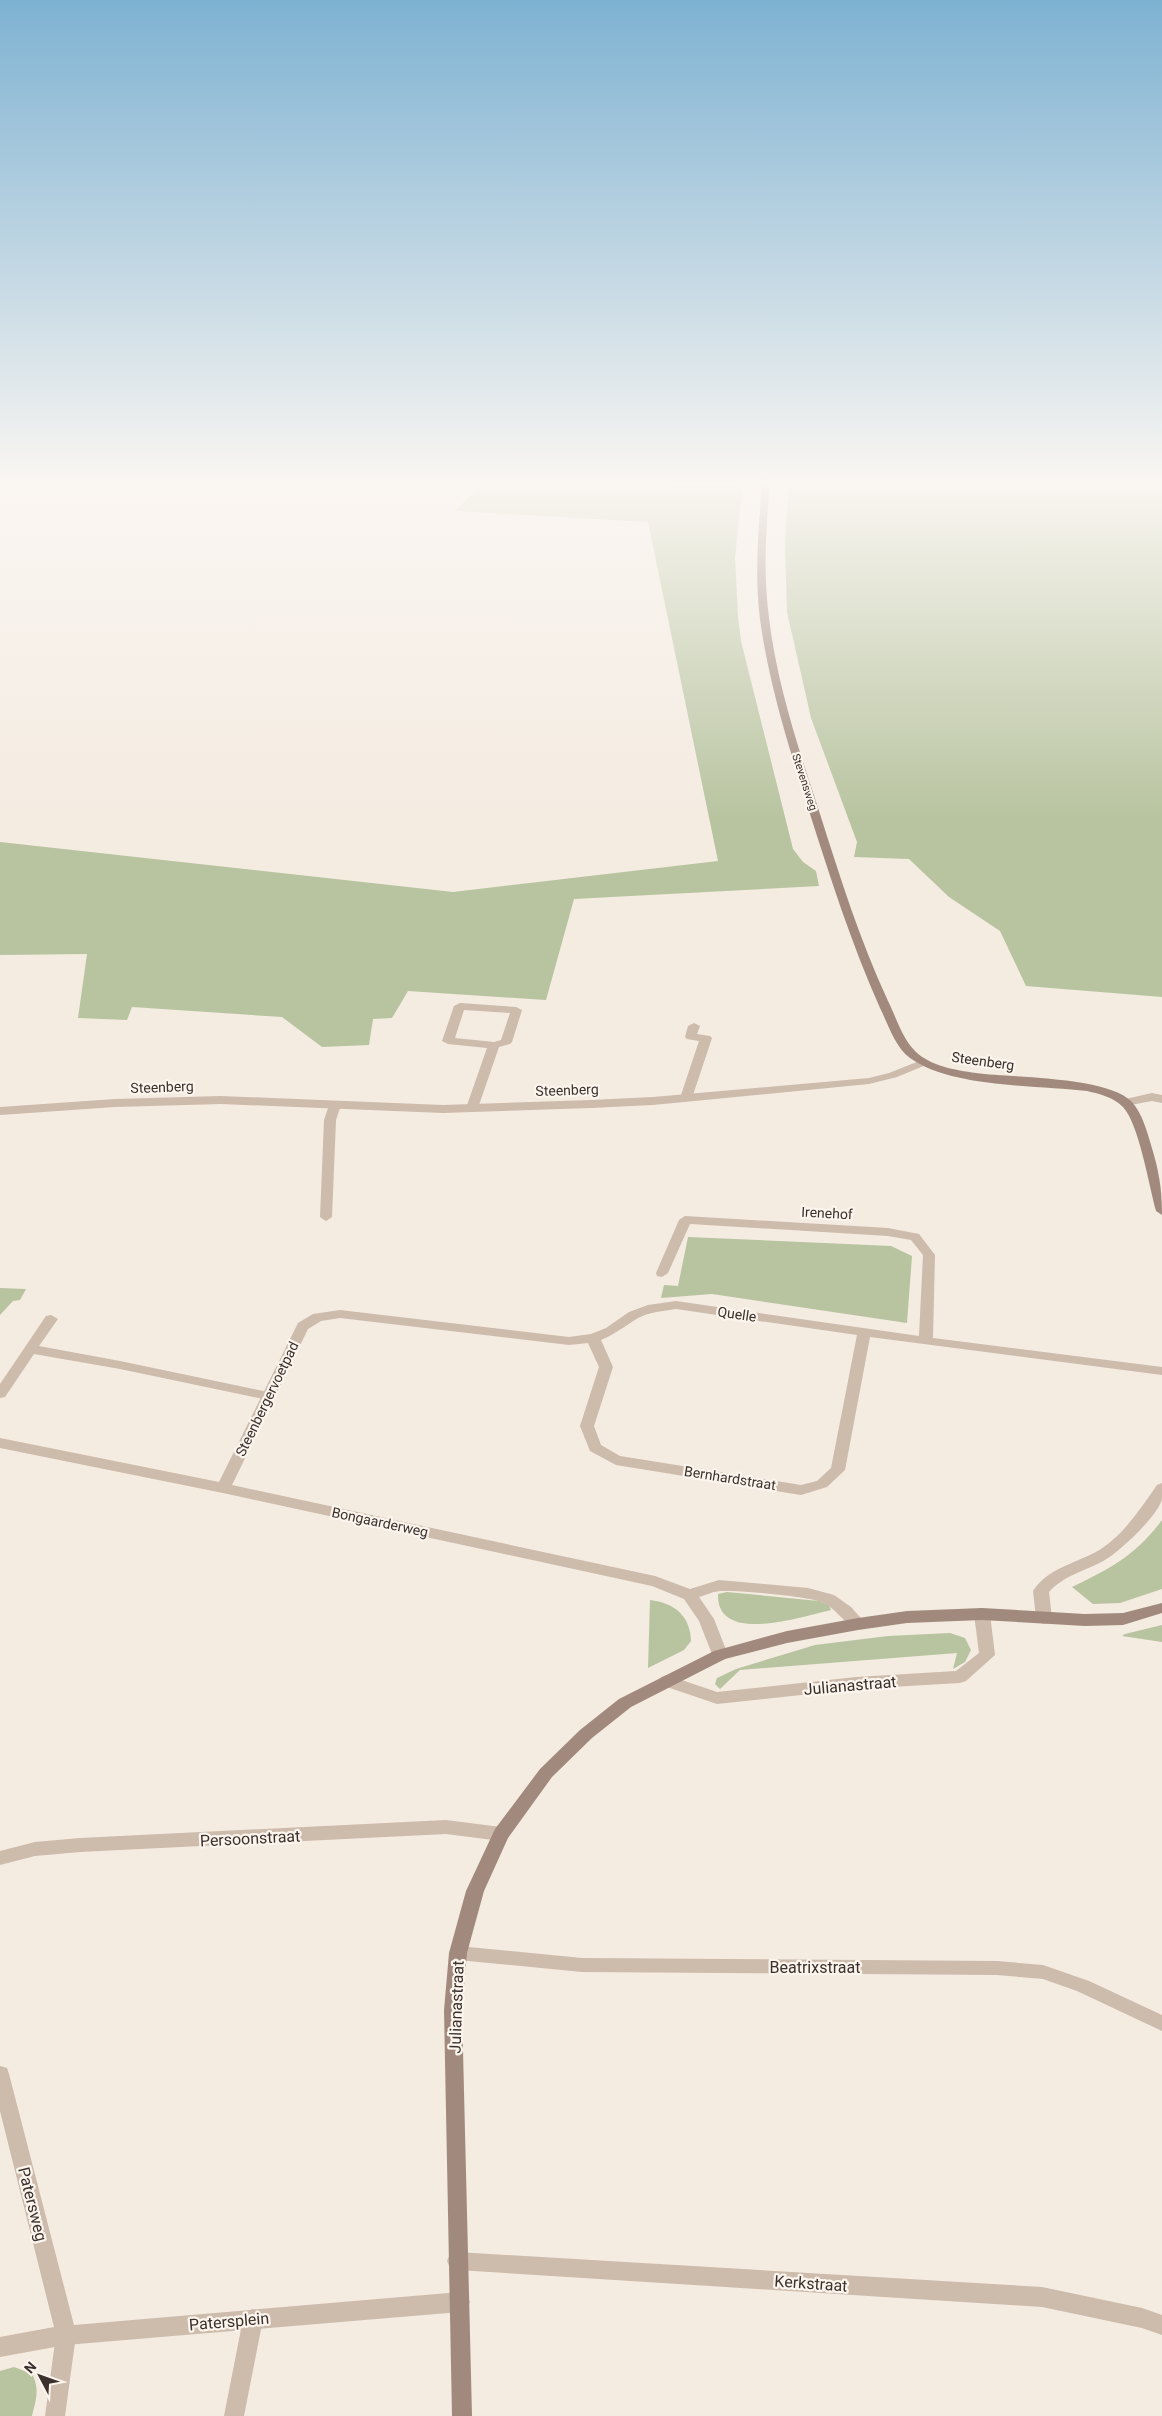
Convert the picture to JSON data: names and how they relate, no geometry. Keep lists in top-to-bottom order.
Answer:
{
  "streets": {
    "street": [
      "Stevensweg",
      "Steenberg",
      "Irenehof",
      "Quelle",
      "Steenbergervoetpad",
      "Bernhardstraat",
      "Bongaarderweg",
      "Julianastraat",
      "Persoonstraat",
      "Beatrixstraat",
      "Patersweg",
      "Kerkstraat",
      "Patersplein"
    ]
  },
  "crossings": [
    ["Stevensweg", "Steenberg"],
    ["Irenehof", "Quelle"],
    ["Quelle", "Steenbergervoetpad"],
    ["Quelle", "Bernhardstraat"],
    ["Steenbergervoetpad", "Bongaarderweg"],
    ["Julianastraat", "Persoonstraat"],
    ["Julianastraat", "Beatrixstraat"],
    ["Julianastraat", "Kerkstraat"],
    ["Julianastraat", "Patersplein"],
    ["Patersweg", "Patersplein"]
  ],
  "north": "top left"
}
